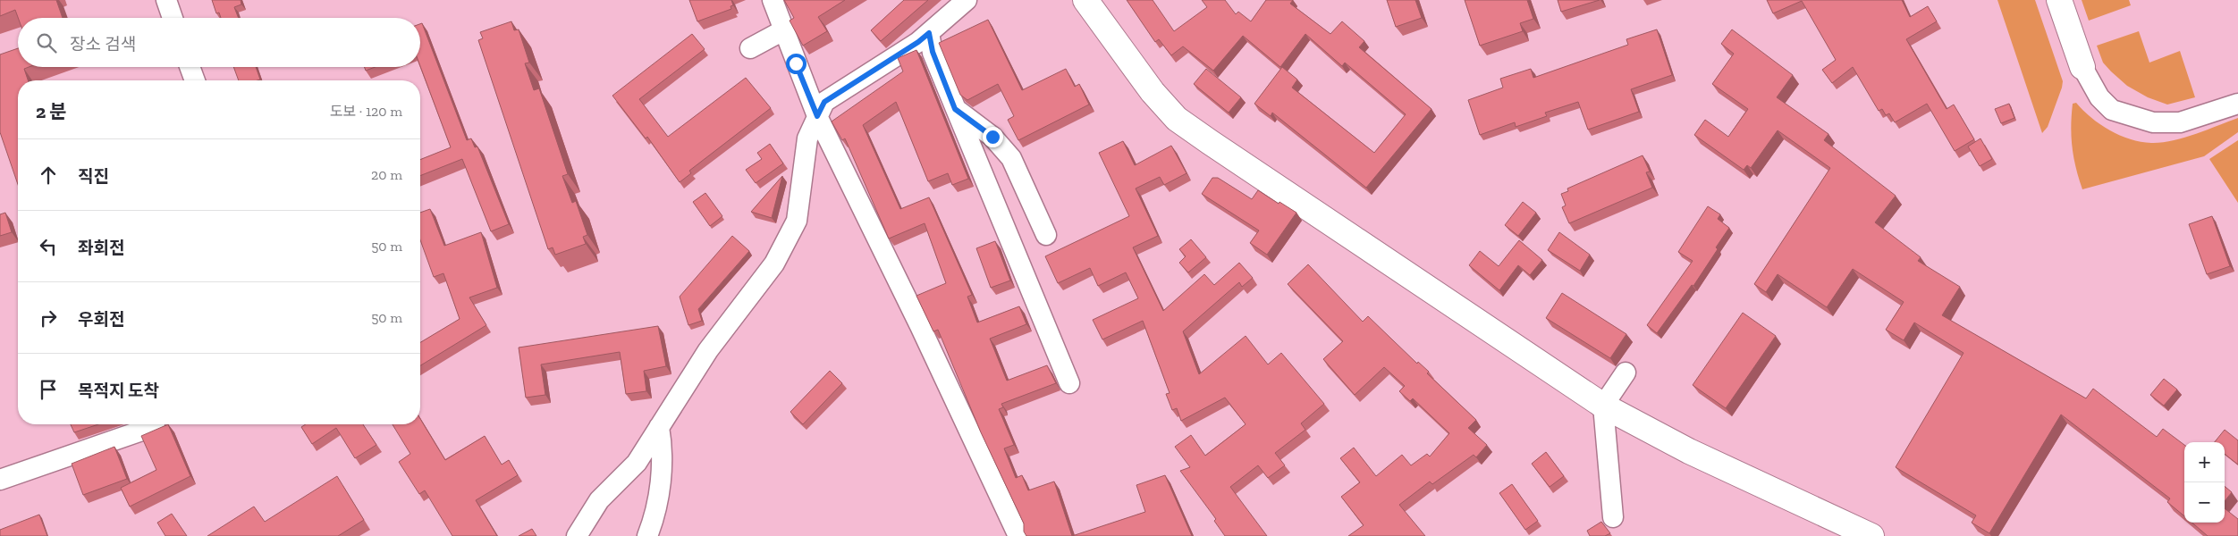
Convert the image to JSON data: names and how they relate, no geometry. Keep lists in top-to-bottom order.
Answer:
{
  "page": {
    "search": "장소 검색",
    "heading": ["2 분", "도보 · 120 m"],
    "list": [
      ["직진", "20 m"],
      ["좌회전", "50 m"],
      ["우회전", "50 m"],
      "목적지 도착"
    ],
    "map_buttons": ["+", "−"]
  }
}
